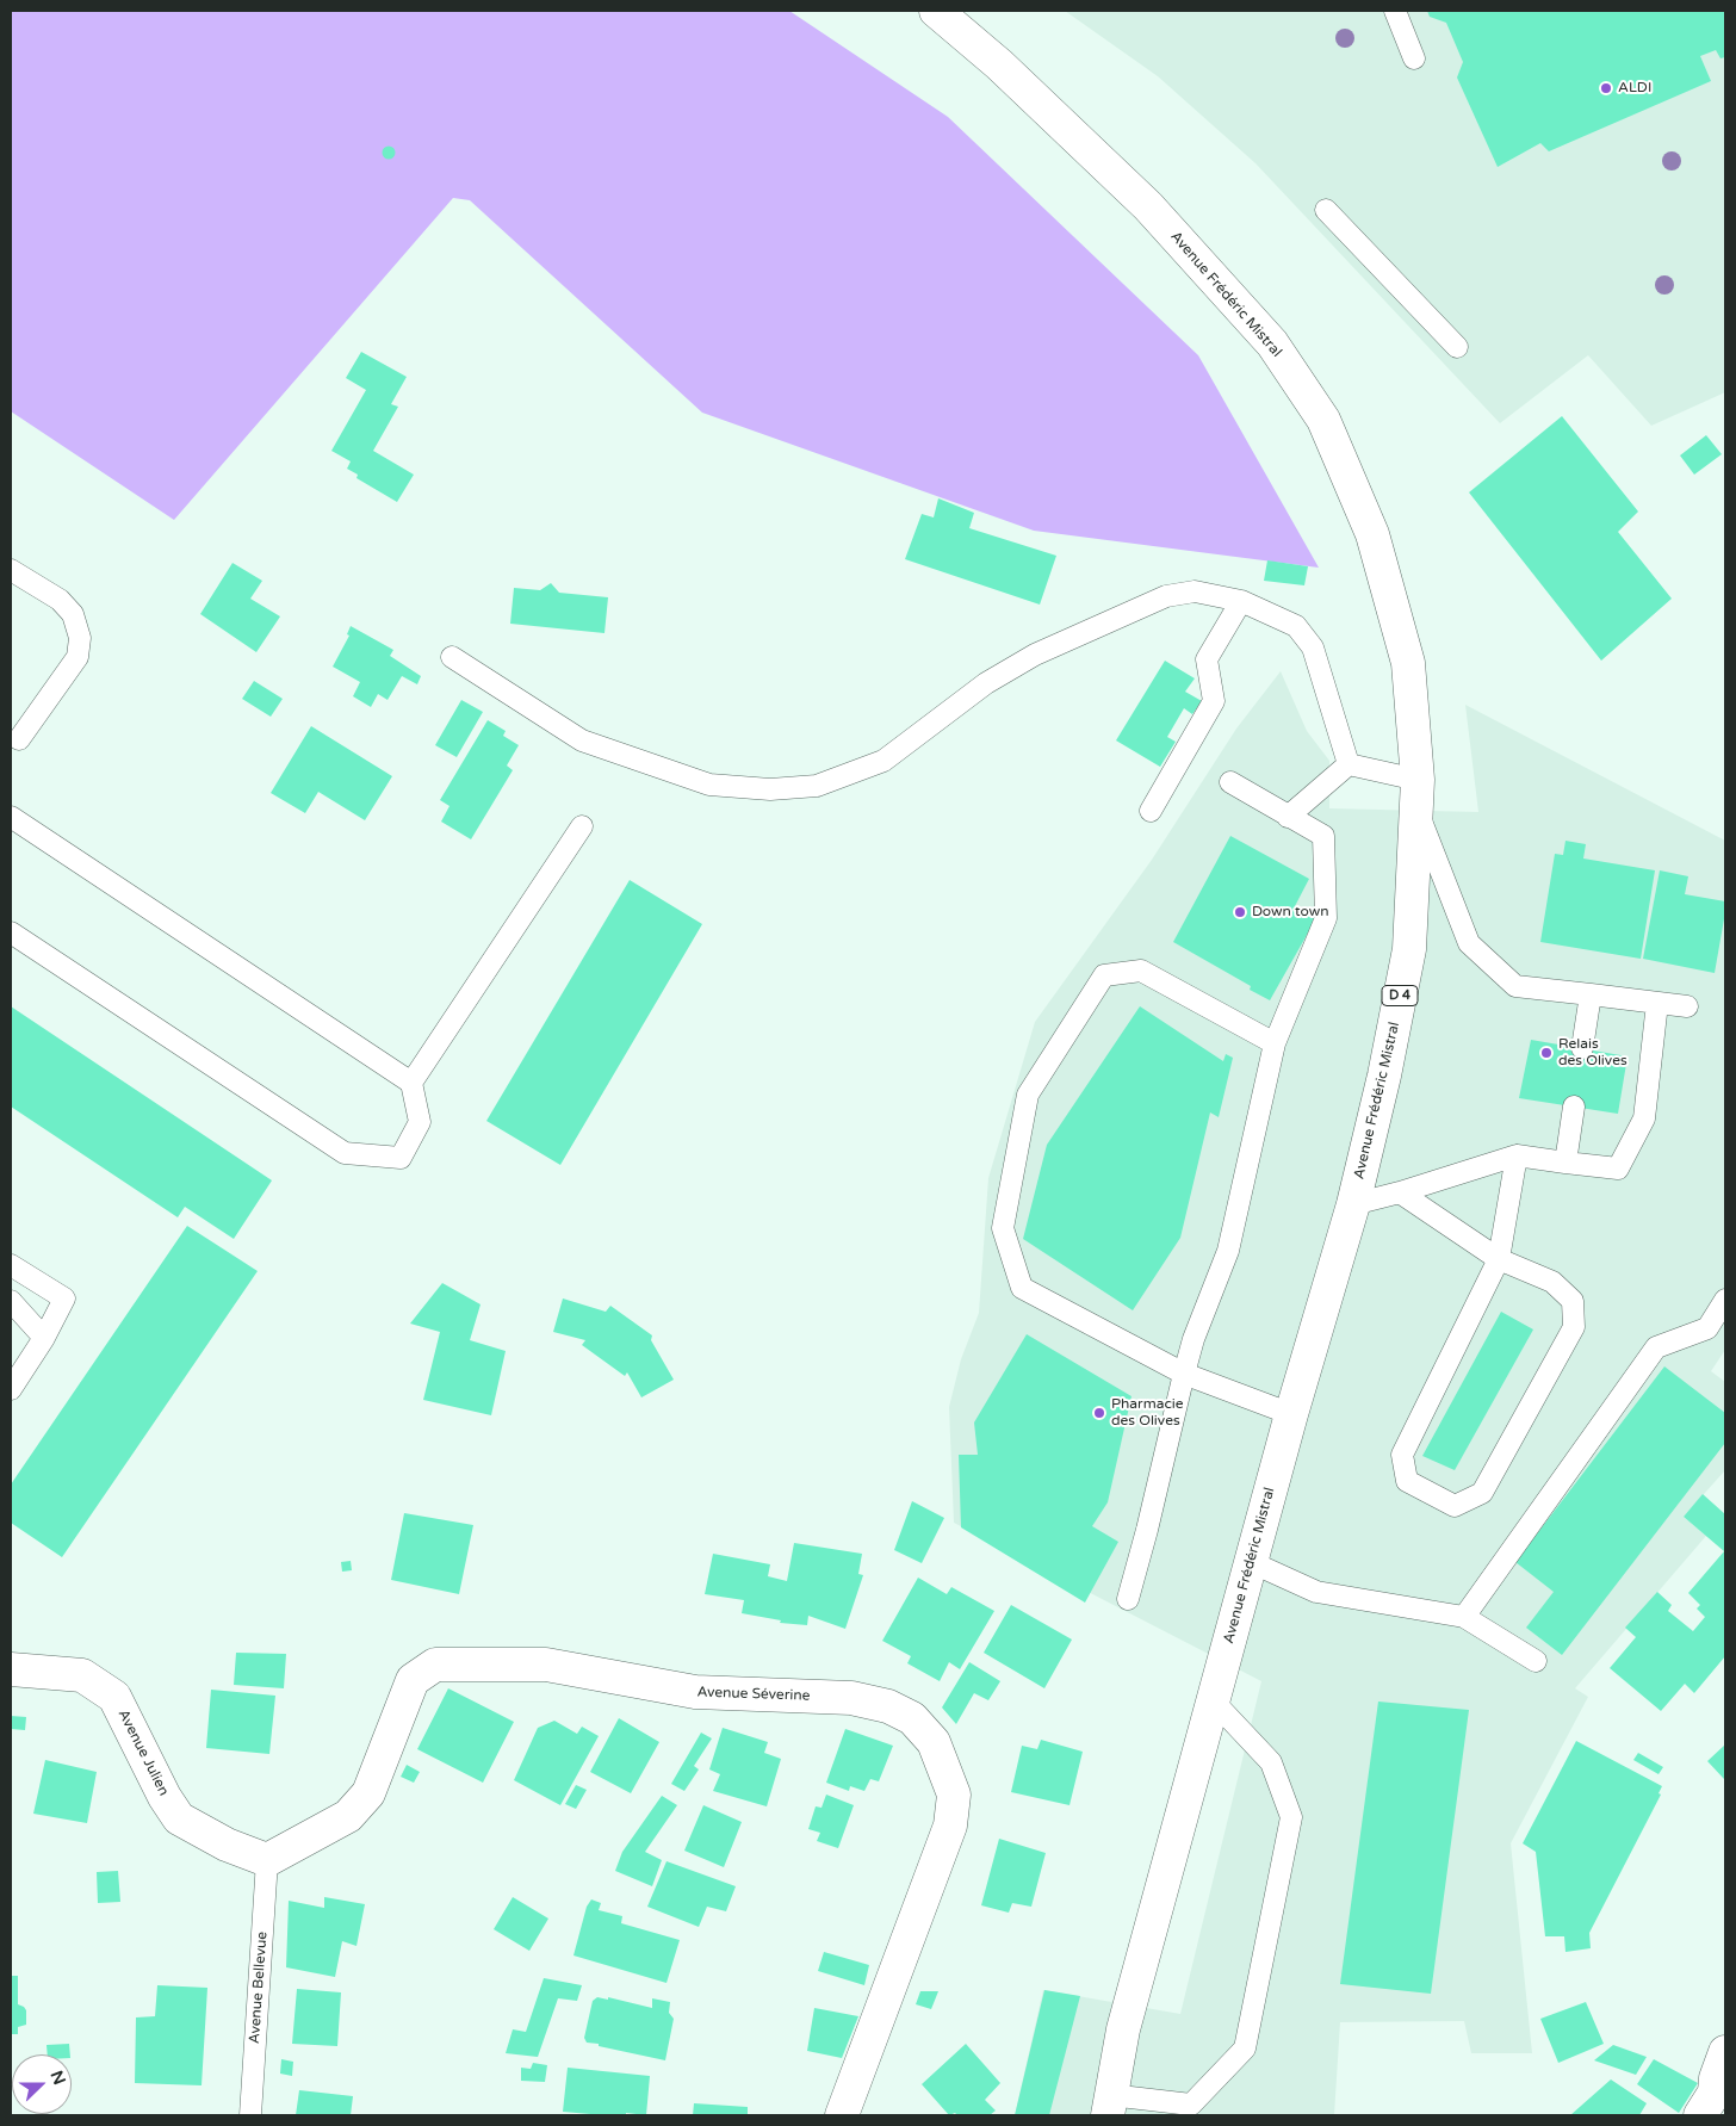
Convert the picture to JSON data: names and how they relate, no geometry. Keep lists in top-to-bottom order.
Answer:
{
  "streets": {
    "main road": [
      "Avenue Frédéric Mistral",
      "D 4",
      "Avenue Séverine",
      "Avenue Julien"
    ],
    "lane": ["Avenue Bellevue"]
  },
  "crossings": [
    ["Avenue Séverine", "Avenue Julien"],
    ["Avenue Séverine", "Avenue Bellevue"],
    ["Avenue Julien", "Avenue Bellevue"]
  ],
  "places": [
    "ALDI",
    "Down town",
    "Relais des Olives",
    "Pharmacie des Olives"
  ],
  "north": "right"
}
